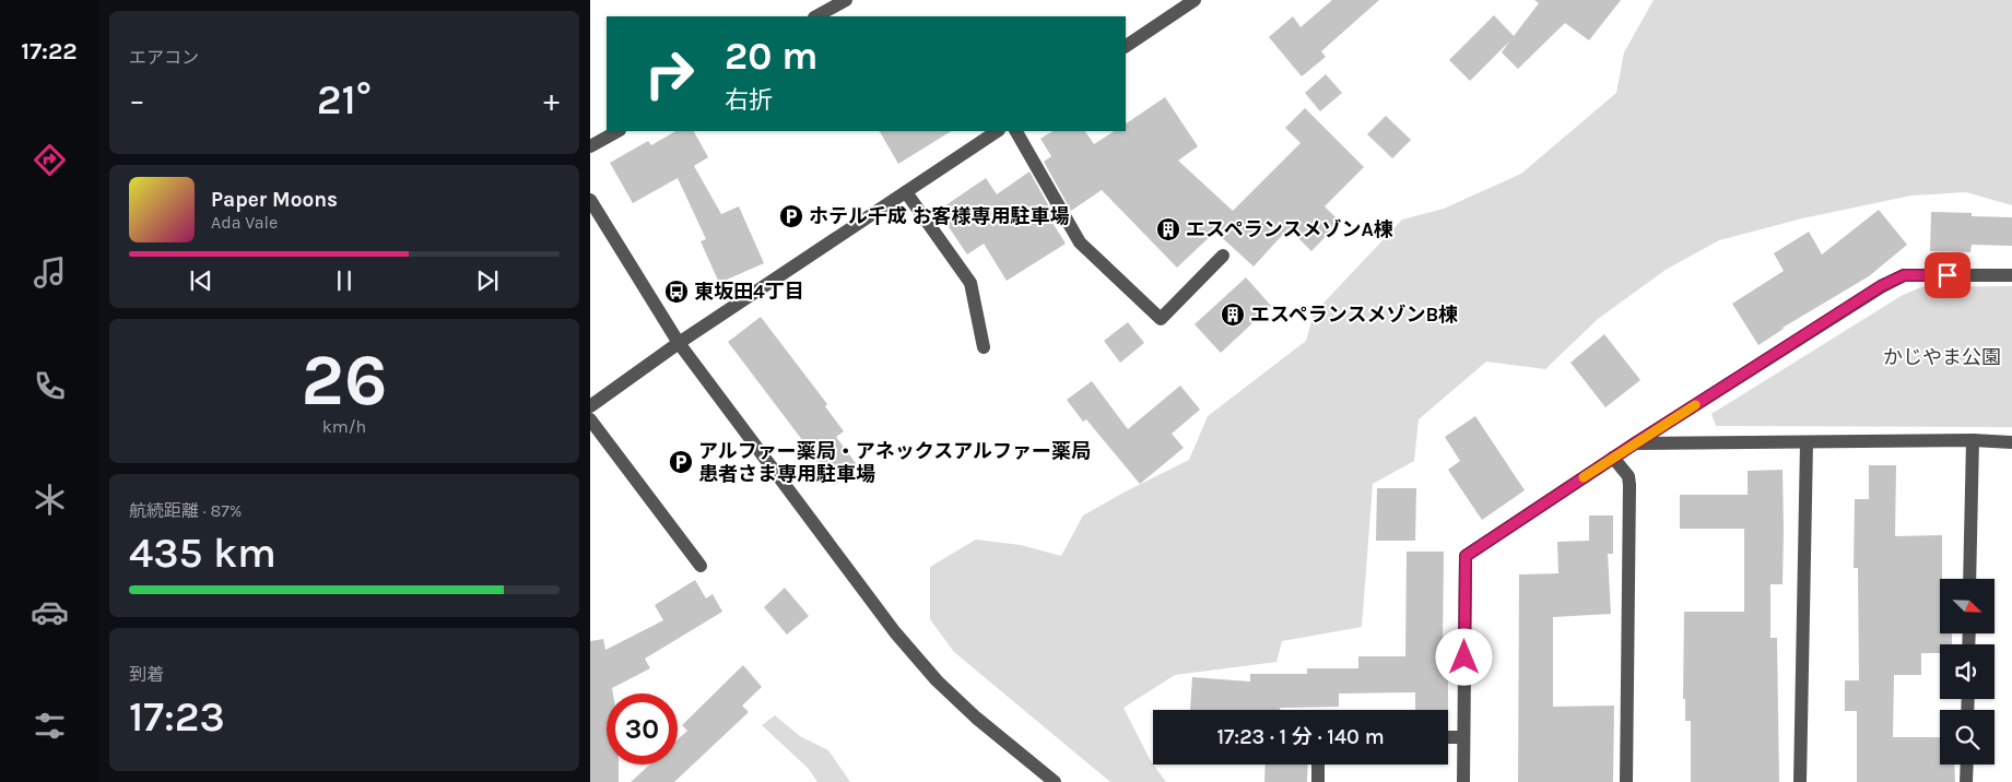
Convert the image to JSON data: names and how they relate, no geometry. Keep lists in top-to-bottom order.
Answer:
{
  "parks": ["かじやま公園"],
  "places": {
    "parking": ["ホテル千成 お客様専用駐車場", "アルファー薬局・アネックスアルファー薬局 患者さま専用駐車場"],
    "building": ["エスペランスメゾンA棟", "エスペランスメゾンB棟"],
    "bus stop": ["東坂田4丁目"]
  },
  "north": "bottom right",
  "page": {
    "tabs": "17:22",
    "tile": [
      "エアコン",
      ["26", "km/h"],
      ["航続距離 · 87%", "435 km"],
      ["到着", "17:23"]
    ],
    "turn": ["20 m", "右折"],
    "heat": ["−", "21°", "+"],
    "song": ["Paper Moons", "Ada Vale"],
    "limit": "30",
    "trip": "17:23 · 1 分 · 140 m"
  }
}
